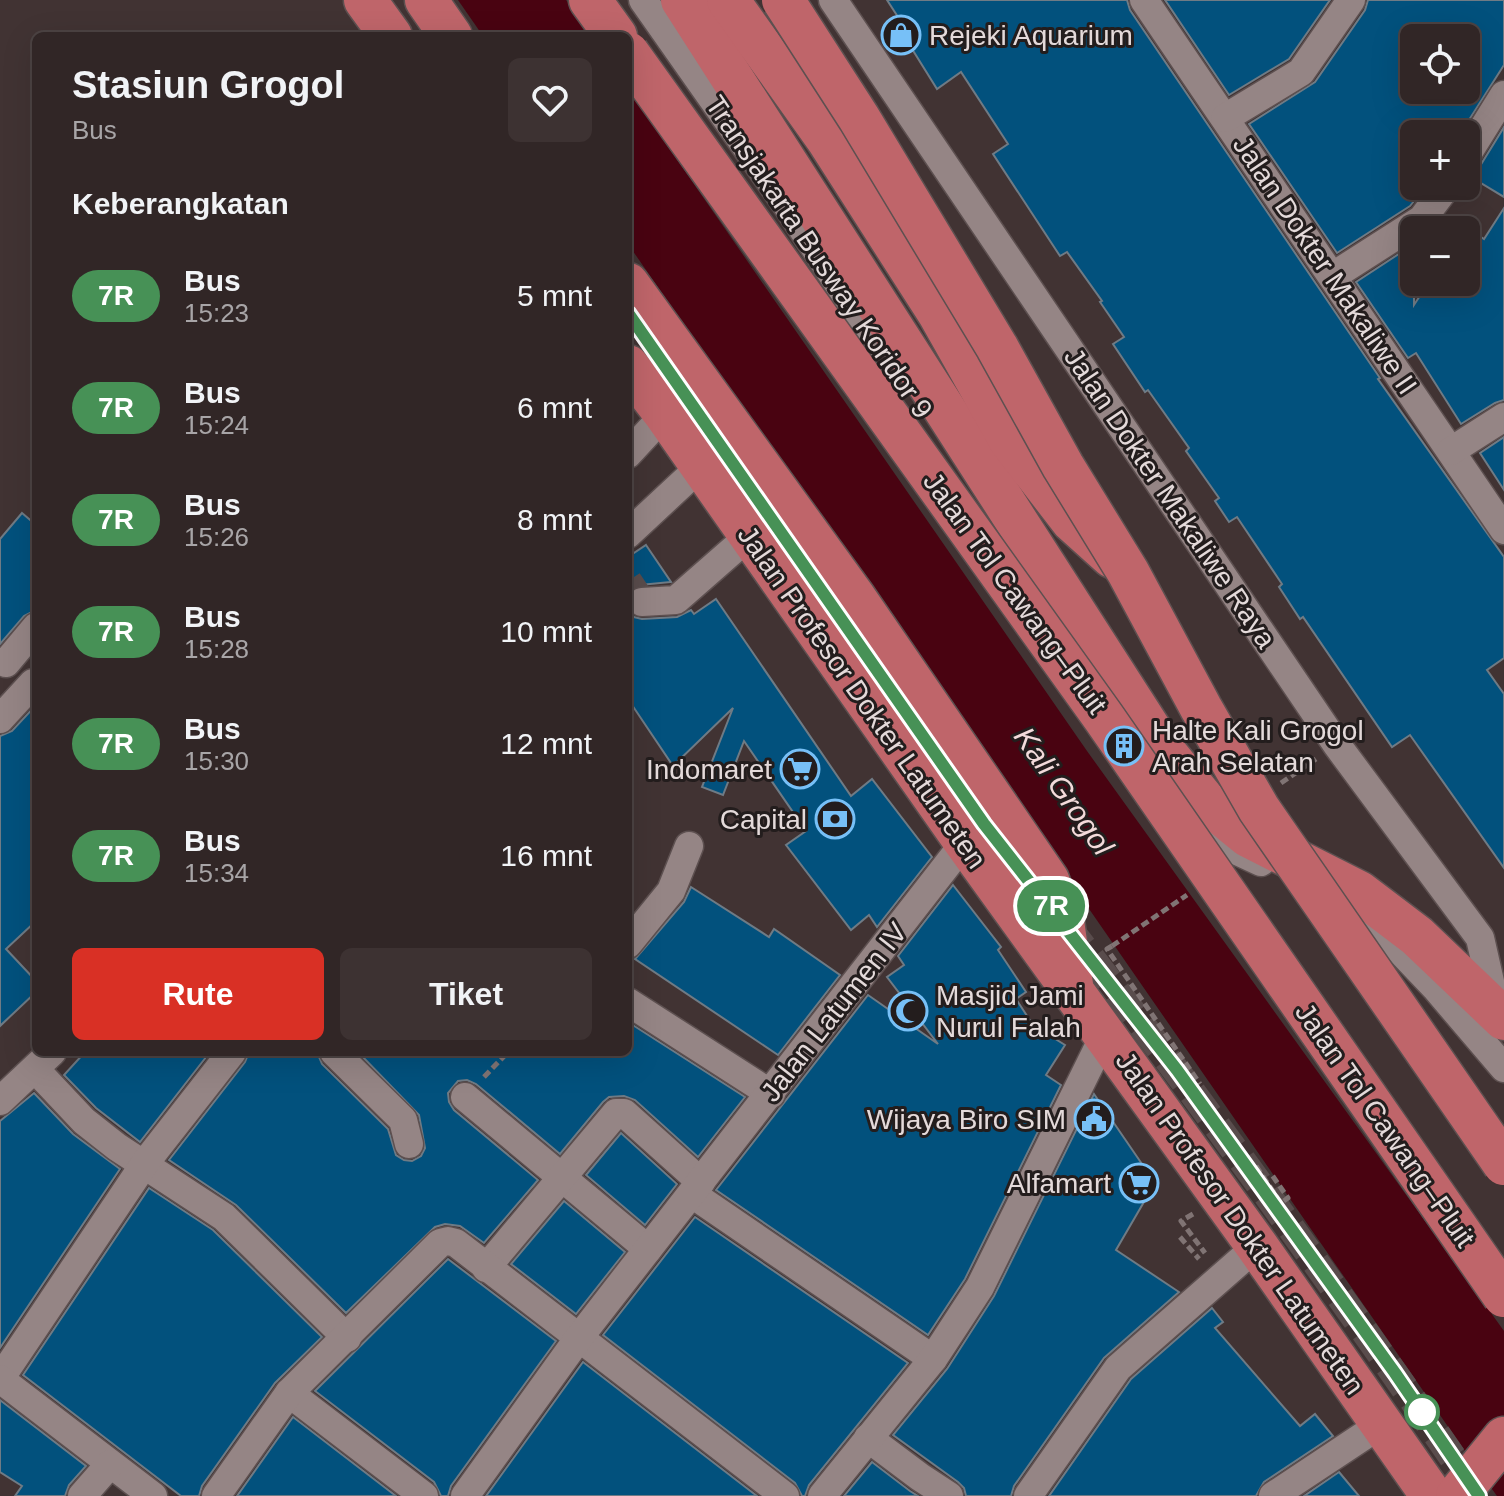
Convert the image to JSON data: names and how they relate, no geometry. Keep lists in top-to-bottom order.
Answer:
{
  "streets": {
    "highway": ["Jalan Tol Cawang–Pluit", "Jalan Profesor Dokter Latumeten"],
    "street": [
      "Transjakarta Busway Koridor 9",
      "Jalan Dokter Makaliwe II",
      "Jalan Dokter Makaliwe Raya",
      "Jalan Latumen IV"
    ]
  },
  "crossings": [
    ["Jalan Profesor Dokter Latumeten", "Jalan Latumen IV"]
  ],
  "water": ["Kali Grogol"],
  "places": {
    "shop": ["Rejeki Aquarium"],
    "building": ["Halte Kali Grogol Arah Selatan"],
    "supermarket": ["Indomaret", "Alfamart"],
    "bank": ["Capital"],
    "mosque": ["Masjid Jami Nurul Falah"],
    "public building": ["Wijaya Biro SIM"]
  },
  "lines": ["bus line 7R"],
  "page": {
    "on_map": "7R",
    "map_buttons": ["+", "−"],
    "heading": [
      ["Stasiun Grogol", "Bus"],
      "Keberangkatan"
    ],
    "list": [
      {
        "mark": "7R",
        "name": "Bus",
        "note": "15:23",
        "value": "5 mnt"
      },
      {
        "mark": "7R",
        "name": "Bus",
        "note": "15:24",
        "value": "6 mnt"
      },
      {
        "mark": "7R",
        "name": "Bus",
        "note": "15:26",
        "value": "8 mnt"
      },
      {
        "mark": "7R",
        "name": "Bus",
        "note": "15:28",
        "value": "10 mnt"
      },
      {
        "mark": "7R",
        "name": "Bus",
        "note": "15:30",
        "value": "12 mnt"
      },
      {
        "mark": "7R",
        "name": "Bus",
        "note": "15:34",
        "value": "16 mnt"
      }
    ],
    "buttons": ["Rute", "Tiket"]
  }
}
